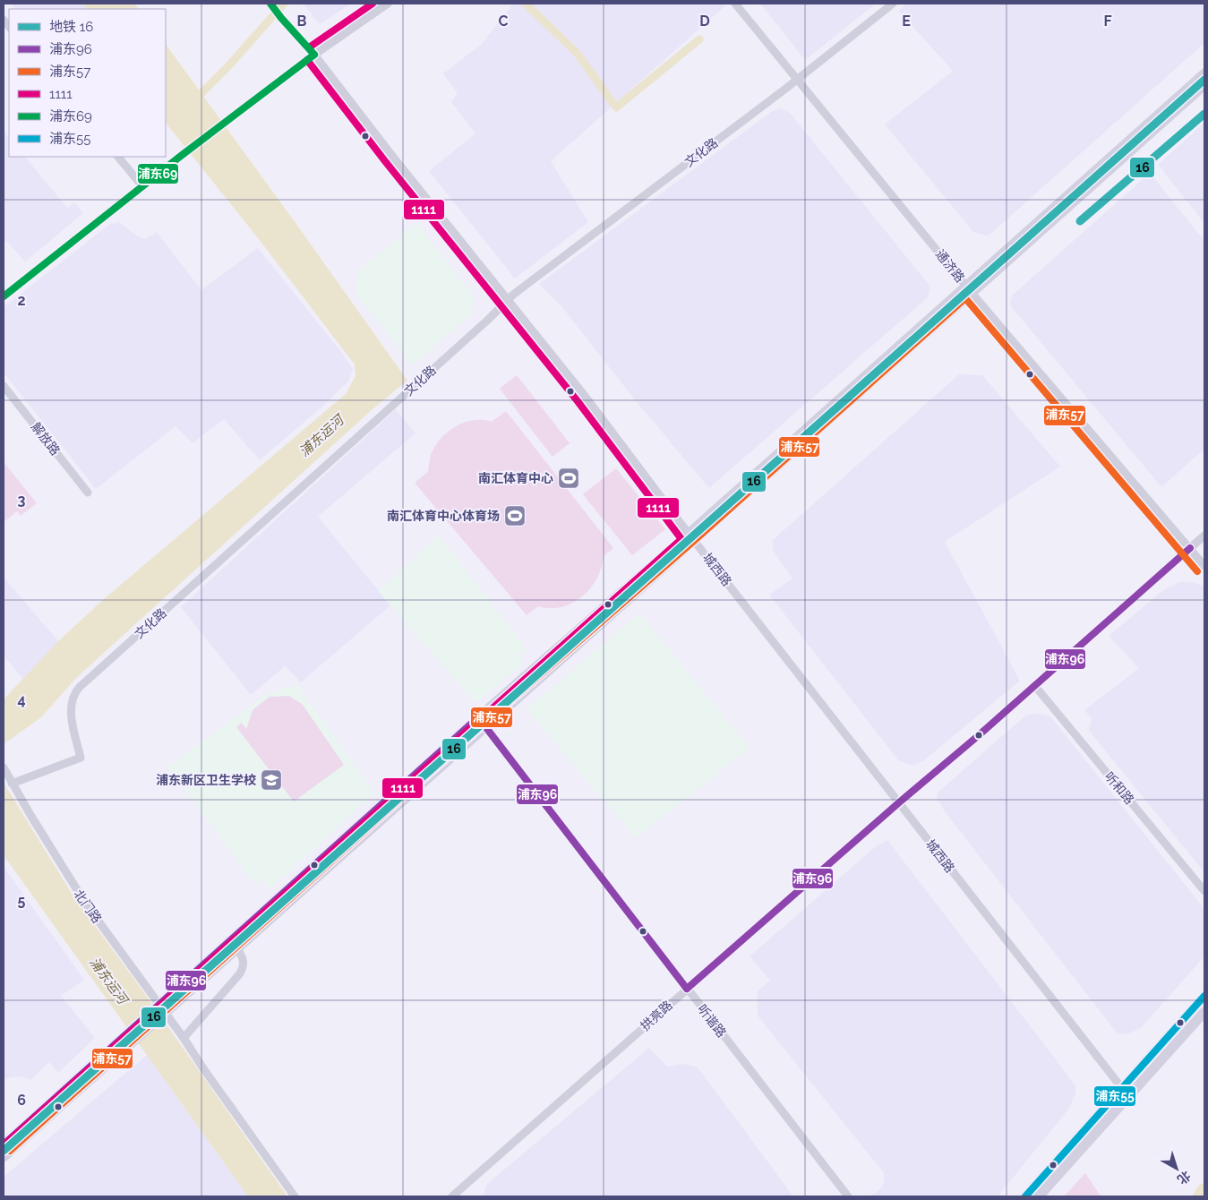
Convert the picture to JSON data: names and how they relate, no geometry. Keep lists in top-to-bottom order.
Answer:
{
  "streets": {
    "street": [
      "文化路",
      "通济路",
      "解放路",
      "城西路",
      "听和路",
      "北门路",
      "拱亮路",
      "听谐路"
    ]
  },
  "crossings": [
    ["文化路", "通济路"],
    ["文化路", "城西路"],
    ["文化路", "北门路"],
    ["通济路", "拱亮路"],
    ["城西路", "拱亮路"],
    ["听和路", "拱亮路"],
    ["拱亮路", "听谐路"]
  ],
  "water": ["浦东运河"],
  "places": {
    "sports": ["南汇体育中心", "南汇体育中心体育场"],
    "school or university": ["浦东新区卫生学校"]
  },
  "lines": [
    "transit line 1111",
    "transit line 浦东69",
    "metro line 16",
    "transit line 浦东57",
    "transit line 浦东96",
    "transit line 浦东55"
  ],
  "legend": [
    "地铁 16",
    "浦东96",
    "浦东57",
    "1111",
    "浦东69",
    "浦东55"
  ],
  "north": "bottom right",
  "grid": {
    "columns": [
      "B",
      "C",
      "D",
      "E",
      "F"
    ],
    "rows": [
      "2",
      "3",
      "4",
      "5",
      "6"
    ]
  }
}
